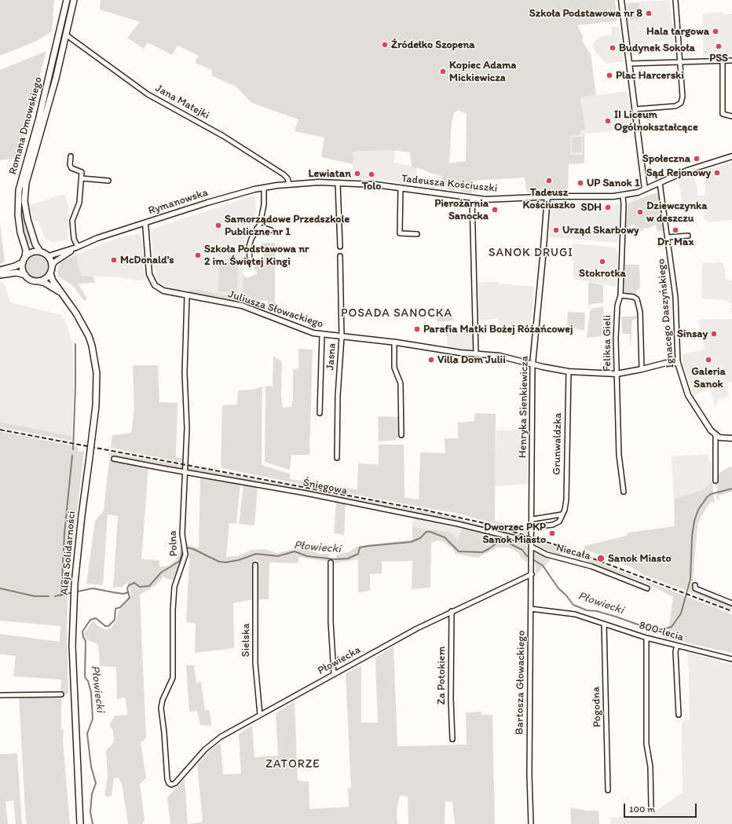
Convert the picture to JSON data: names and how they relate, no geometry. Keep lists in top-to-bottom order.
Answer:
{
  "streets": {
    "main road": ["Romana Dmowskiego", "Aleja Solidarności"],
    "street": [
      "Jana Matejki",
      "Tadeusza Kościuszki",
      "Rymanowska",
      "Juliusza Słowackiego",
      "Ignacego Daszyńskiego",
      "Feliksa Gieli",
      "Jasna",
      "Henryka Sienkiewicza",
      "Grunwaldzka",
      "Śniegowa",
      "Polna",
      "Niecała",
      "800-lecia",
      "Sielska",
      "Płowiecka",
      "Za Potokiem",
      "Bartosza Głowackiego",
      "Pogodna"
    ]
  },
  "crossings": [
    ["Jana Matejki", "Romana Dmowskiego"],
    ["Jana Matejki", "Tadeusza Kościuszki"],
    ["Jana Matejki", "Rymanowska"],
    ["Romana Dmowskiego", "Rymanowska"],
    ["Romana Dmowskiego", "Aleja Solidarności"],
    ["Tadeusza Kościuszki", "Rymanowska"],
    ["Tadeusza Kościuszki", "Ignacego Daszyńskiego"],
    ["Tadeusza Kościuszki", "Feliksa Gieli"],
    ["Tadeusza Kościuszki", "Henryka Sienkiewicza"],
    ["Rymanowska", "Juliusza Słowackiego"],
    ["Rymanowska", "Aleja Solidarności"],
    ["Juliusza Słowackiego", "Ignacego Daszyńskiego"],
    ["Juliusza Słowackiego", "Feliksa Gieli"],
    ["Juliusza Słowackiego", "Jasna"],
    ["Juliusza Słowackiego", "Henryka Sienkiewicza"],
    ["Juliusza Słowackiego", "Grunwaldzka"],
    ["Juliusza Słowackiego", "Polna"],
    ["Henryka Sienkiewicza", "Grunwaldzka"],
    ["Henryka Sienkiewicza", "Śniegowa"],
    ["Henryka Sienkiewicza", "Niecała"],
    ["Henryka Sienkiewicza", "Bartosza Głowackiego"],
    ["Śniegowa", "Polna"],
    ["Śniegowa", "Niecała"],
    ["Śniegowa", "Bartosza Głowackiego"],
    ["Polna", "Płowiecka"],
    ["Niecała", "Bartosza Głowackiego"],
    ["800-lecia", "Bartosza Głowackiego"],
    ["800-lecia", "Pogodna"],
    ["Sielska", "Płowiecka"],
    ["Płowiecka", "Za Potokiem"],
    ["Płowiecka", "Bartosza Głowackiego"]
  ],
  "districts": ["SANOK DRUGI", "POSADA SANOCKA", "ZATORZE"],
  "water": ["Płowiecki"],
  "places": [
    "Szkoła Podstawowa nr 8",
    "Hala targowa",
    "Źródełko Szopena",
    "PSS",
    "Budynek Sokoła",
    "Kopiec Adama Mickiewicza",
    "Plac Harcerski",
    "II Liceum Ogólnokształcące",
    "Społeczna",
    "Sąd Rejonowy",
    "Lewiatan",
    "Tolo",
    "Tadeusz Kościuszko",
    "UP Sanok 1",
    "SDH",
    "Pierożarnia Sanocka",
    "Dziewczynka w deszczu",
    "Samorządowe Przedszkole Publiczne nr 1",
    "Urząd Skarbowy",
    "Dr. Max",
    "Szkoła Podstawowa nr 2 im. Świętej Kingi",
    "McDonald's",
    "Stokrotka",
    "Parafia Matki Bożej Różańcowej",
    "Sinsay",
    "Villa Dom Julii",
    "Galeria Sanok",
    "Dworzec PKP Sanok Miasto",
    "Sanok Miasto"
  ],
  "scale_bar": "100 m"
}
